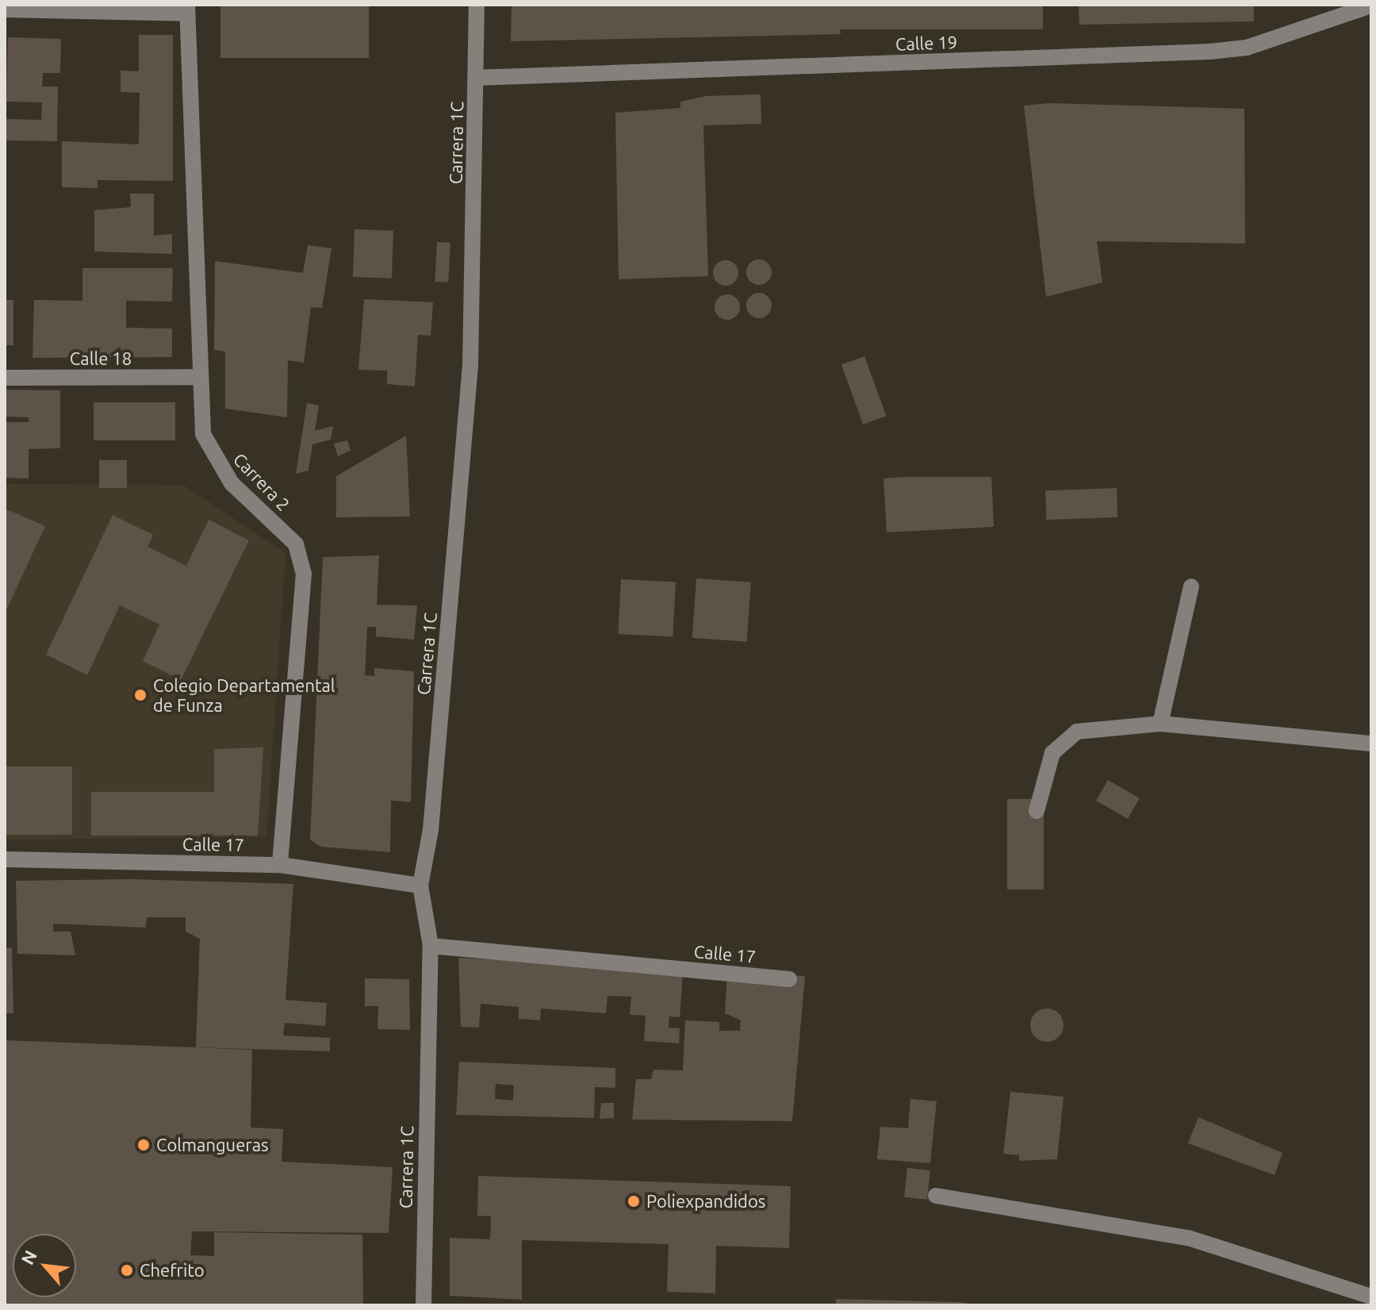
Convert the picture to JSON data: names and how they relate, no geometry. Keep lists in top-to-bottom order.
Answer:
{
  "streets": {
    "street": [
      "Calle 19",
      "Carrera 1C",
      "Calle 18",
      "Carrera 2",
      "Calle 17"
    ]
  },
  "crossings": [
    ["Calle 19", "Carrera 1C"],
    ["Carrera 1C", "Calle 17"],
    ["Calle 18", "Carrera 2"],
    ["Carrera 2", "Calle 17"]
  ],
  "places": [
    "Colegio Departamental de Funza",
    "Colmangueras",
    "Poliexpandidos",
    "Chefrito"
  ],
  "north": "top left"
}
